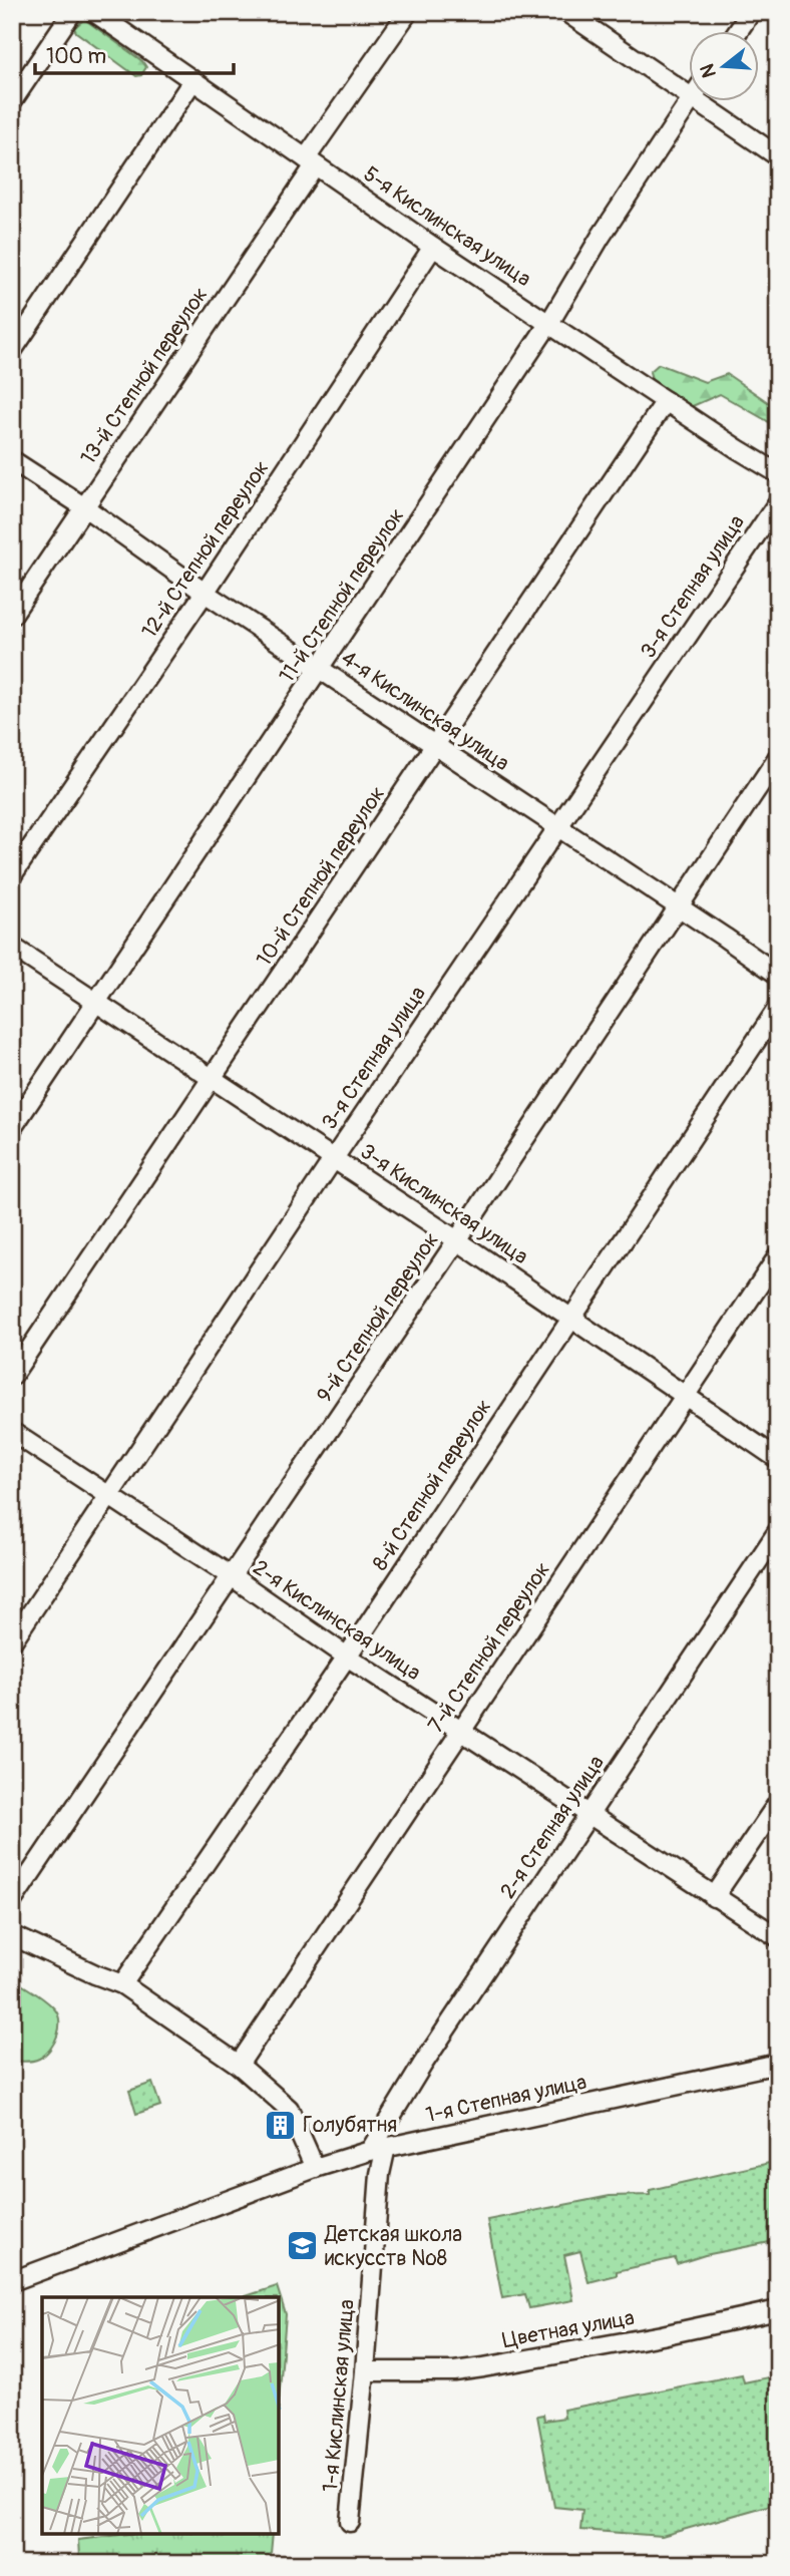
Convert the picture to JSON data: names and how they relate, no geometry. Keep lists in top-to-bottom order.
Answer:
{
  "streets": {
    "street": [
      "5-я Кислинская улица",
      "13-й Степной переулок",
      "12-й Степной переулок",
      "3-я Степная улица",
      "11-й Степной переулок",
      "4-я Кислинская улица",
      "10-й Степной переулок",
      "3-я Кислинская улица",
      "9-й Степной переулок",
      "8-й Степной переулок",
      "2-я Кислинская улица",
      "7-й Степной переулок",
      "2-я Степная улица",
      "1-я Степная улица",
      "Цветная улица",
      "1-я Кислинская улица"
    ]
  },
  "crossings": [
    ["5-я Кислинская улица", "13-й Степной переулок"],
    ["5-я Кислинская улица", "12-й Степной переулок"],
    ["5-я Кислинская улица", "11-й Степной переулок"],
    ["5-я Кислинская улица", "10-й Степной переулок"],
    ["13-й Степной переулок", "4-я Кислинская улица"],
    ["12-й Степной переулок", "4-я Кислинская улица"],
    ["3-я Степная улица", "4-я Кислинская улица"],
    ["3-я Степная улица", "3-я Кислинская улица"],
    ["3-я Степная улица", "2-я Кислинская улица"],
    ["11-й Степной переулок", "4-я Кислинская улица"],
    ["11-й Степной переулок", "3-я Кислинская улица"],
    ["4-я Кислинская улица", "10-й Степной переулок"],
    ["4-я Кислинская улица", "9-й Степной переулок"],
    ["10-й Степной переулок", "3-я Кислинская улица"],
    ["3-я Кислинская улица", "9-й Степной переулок"],
    ["3-я Кислинская улица", "8-й Степной переулок"],
    ["3-я Кислинская улица", "7-й Степной переулок"],
    ["9-й Степной переулок", "2-я Кислинская улица"],
    ["8-й Степной переулок", "2-я Кислинская улица"],
    ["2-я Кислинская улица", "7-й Степной переулок"],
    ["2-я Кислинская улица", "2-я Степная улица"],
    ["2-я Степная улица", "1-я Степная улица"],
    ["2-я Степная улица", "1-я Кислинская улица"],
    ["1-я Степная улица", "1-я Кислинская улица"],
    ["Цветная улица", "1-я Кислинская улица"]
  ],
  "places": {
    "building": ["Голубятня"],
    "school or university": ["Детская школа искусств №8"]
  },
  "scale_bar": "100 m",
  "north": "left"
}
